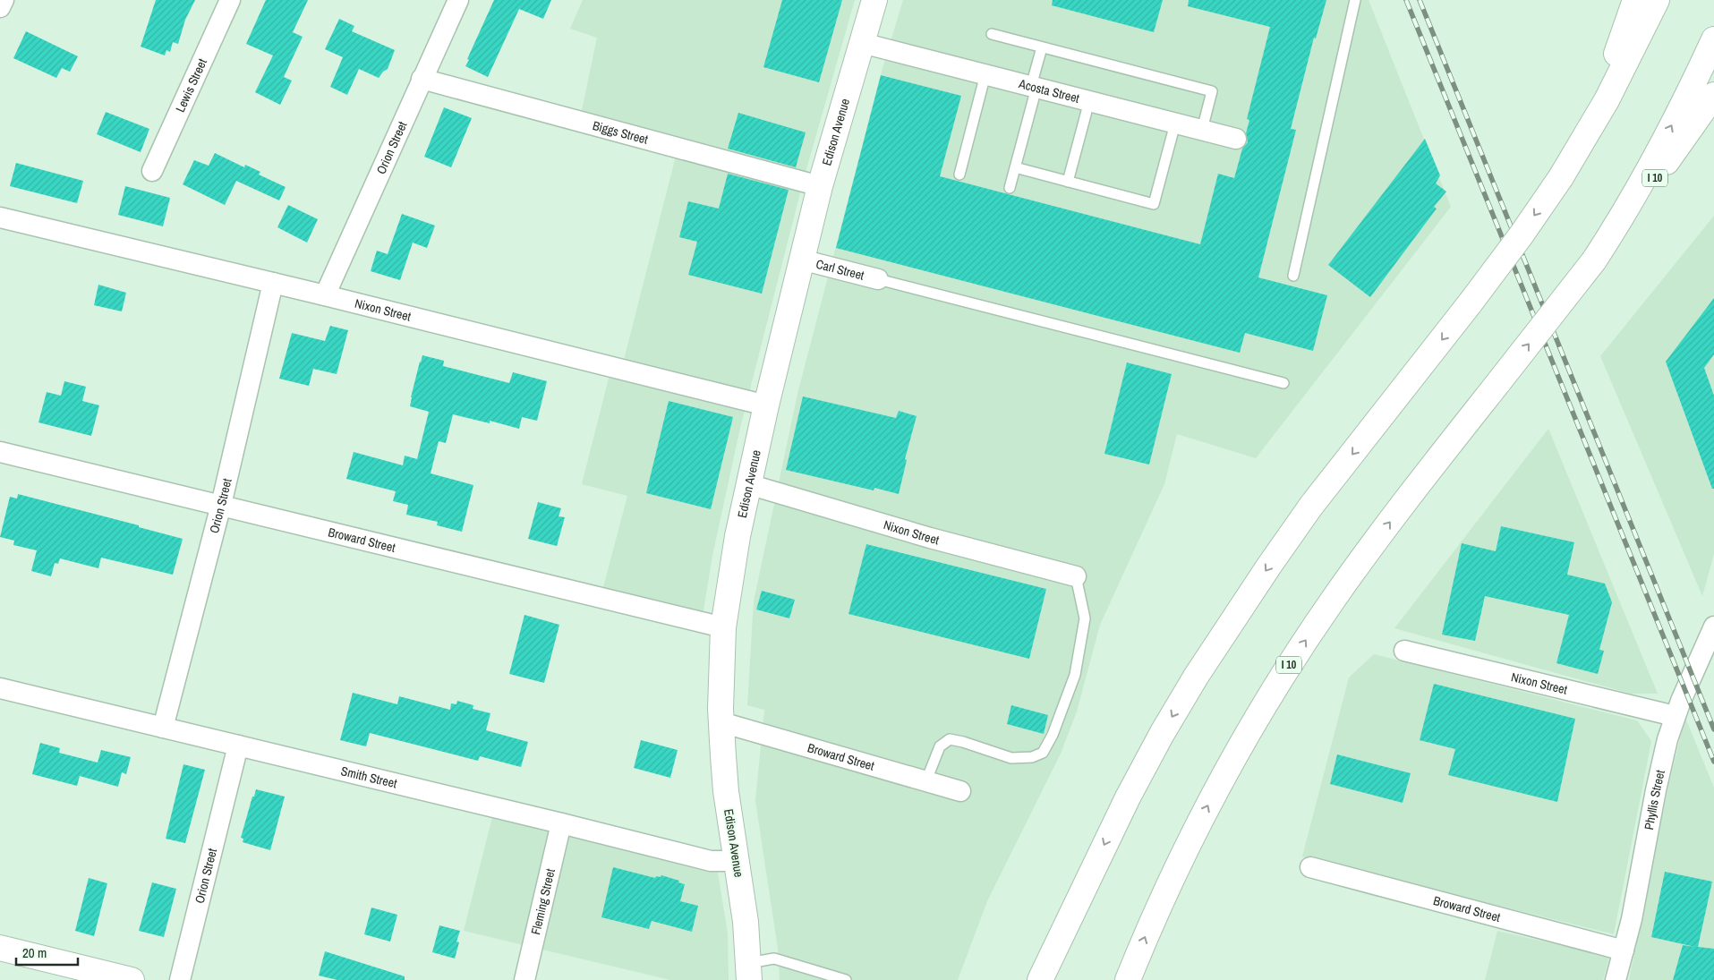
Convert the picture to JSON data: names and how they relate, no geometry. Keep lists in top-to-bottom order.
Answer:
{
  "streets": {
    "main road": ["Edison Avenue", "I 10"],
    "street": [
      "Lewis Street",
      "Acosta Street",
      "Biggs Street",
      "Orion Street",
      "Carl Street",
      "Nixon Street",
      "Broward Street",
      "Smith Street",
      "Phyllis Street",
      "Fleming Street"
    ]
  },
  "crossings": [
    ["Acosta Street", "Edison Avenue"],
    ["Biggs Street", "Edison Avenue"],
    ["Biggs Street", "Orion Street"],
    ["Edison Avenue", "Carl Street"],
    ["Edison Avenue", "Nixon Street"],
    ["Edison Avenue", "Broward Street"],
    ["Edison Avenue", "Smith Street"],
    ["Orion Street", "Nixon Street"],
    ["Orion Street", "Broward Street"],
    ["Orion Street", "Smith Street"],
    ["Nixon Street", "Phyllis Street"],
    ["Broward Street", "Phyllis Street"],
    ["Smith Street", "Fleming Street"]
  ],
  "scale_bar": "20 m"
}
